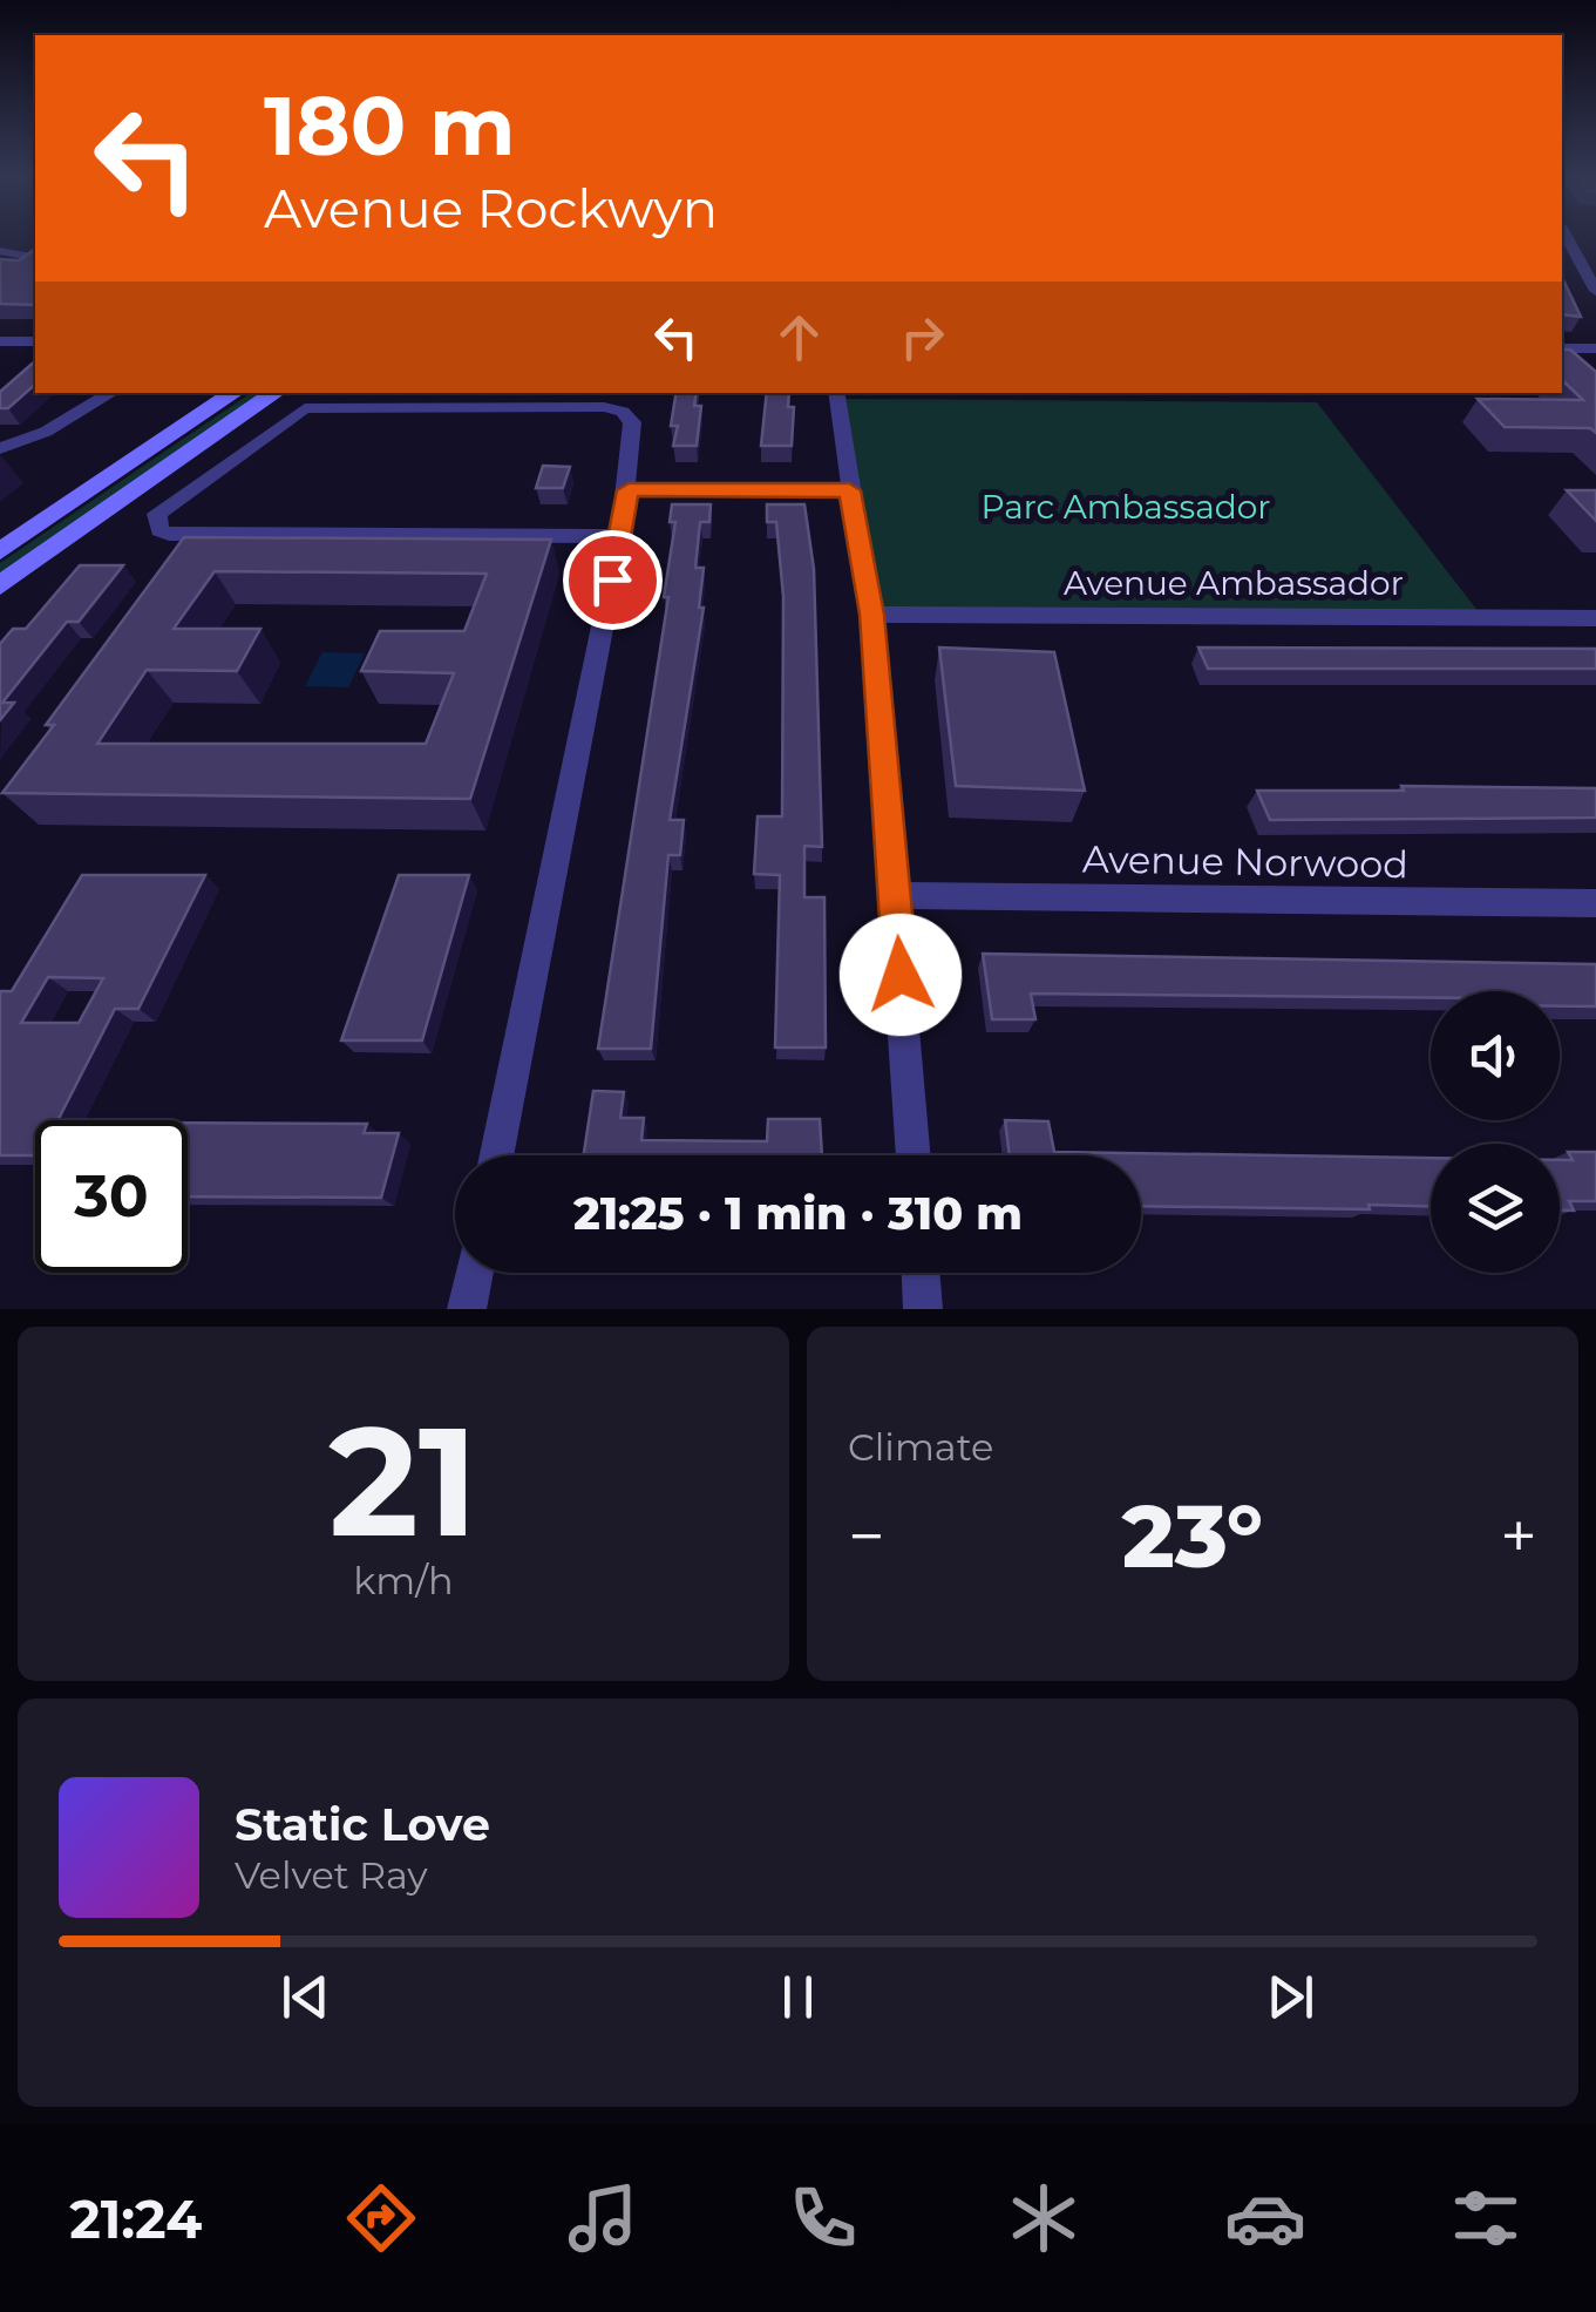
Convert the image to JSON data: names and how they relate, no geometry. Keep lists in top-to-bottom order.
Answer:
{
  "streets": {
    "street": ["Avenue Ambassador", "Avenue Norwood"]
  },
  "parks": ["Parc Ambassador"],
  "page": {
    "turn": ["180 m", "Avenue Rockwyn"],
    "limit": "30",
    "trip": "21:25 · 1 min · 310 m",
    "tile": [
      ["21", "km/h"],
      "Climate"
    ],
    "heat": ["−", "23°", "+"],
    "song": ["Static Love", "Velvet Ray"],
    "tabs": "21:24"
  }
}
